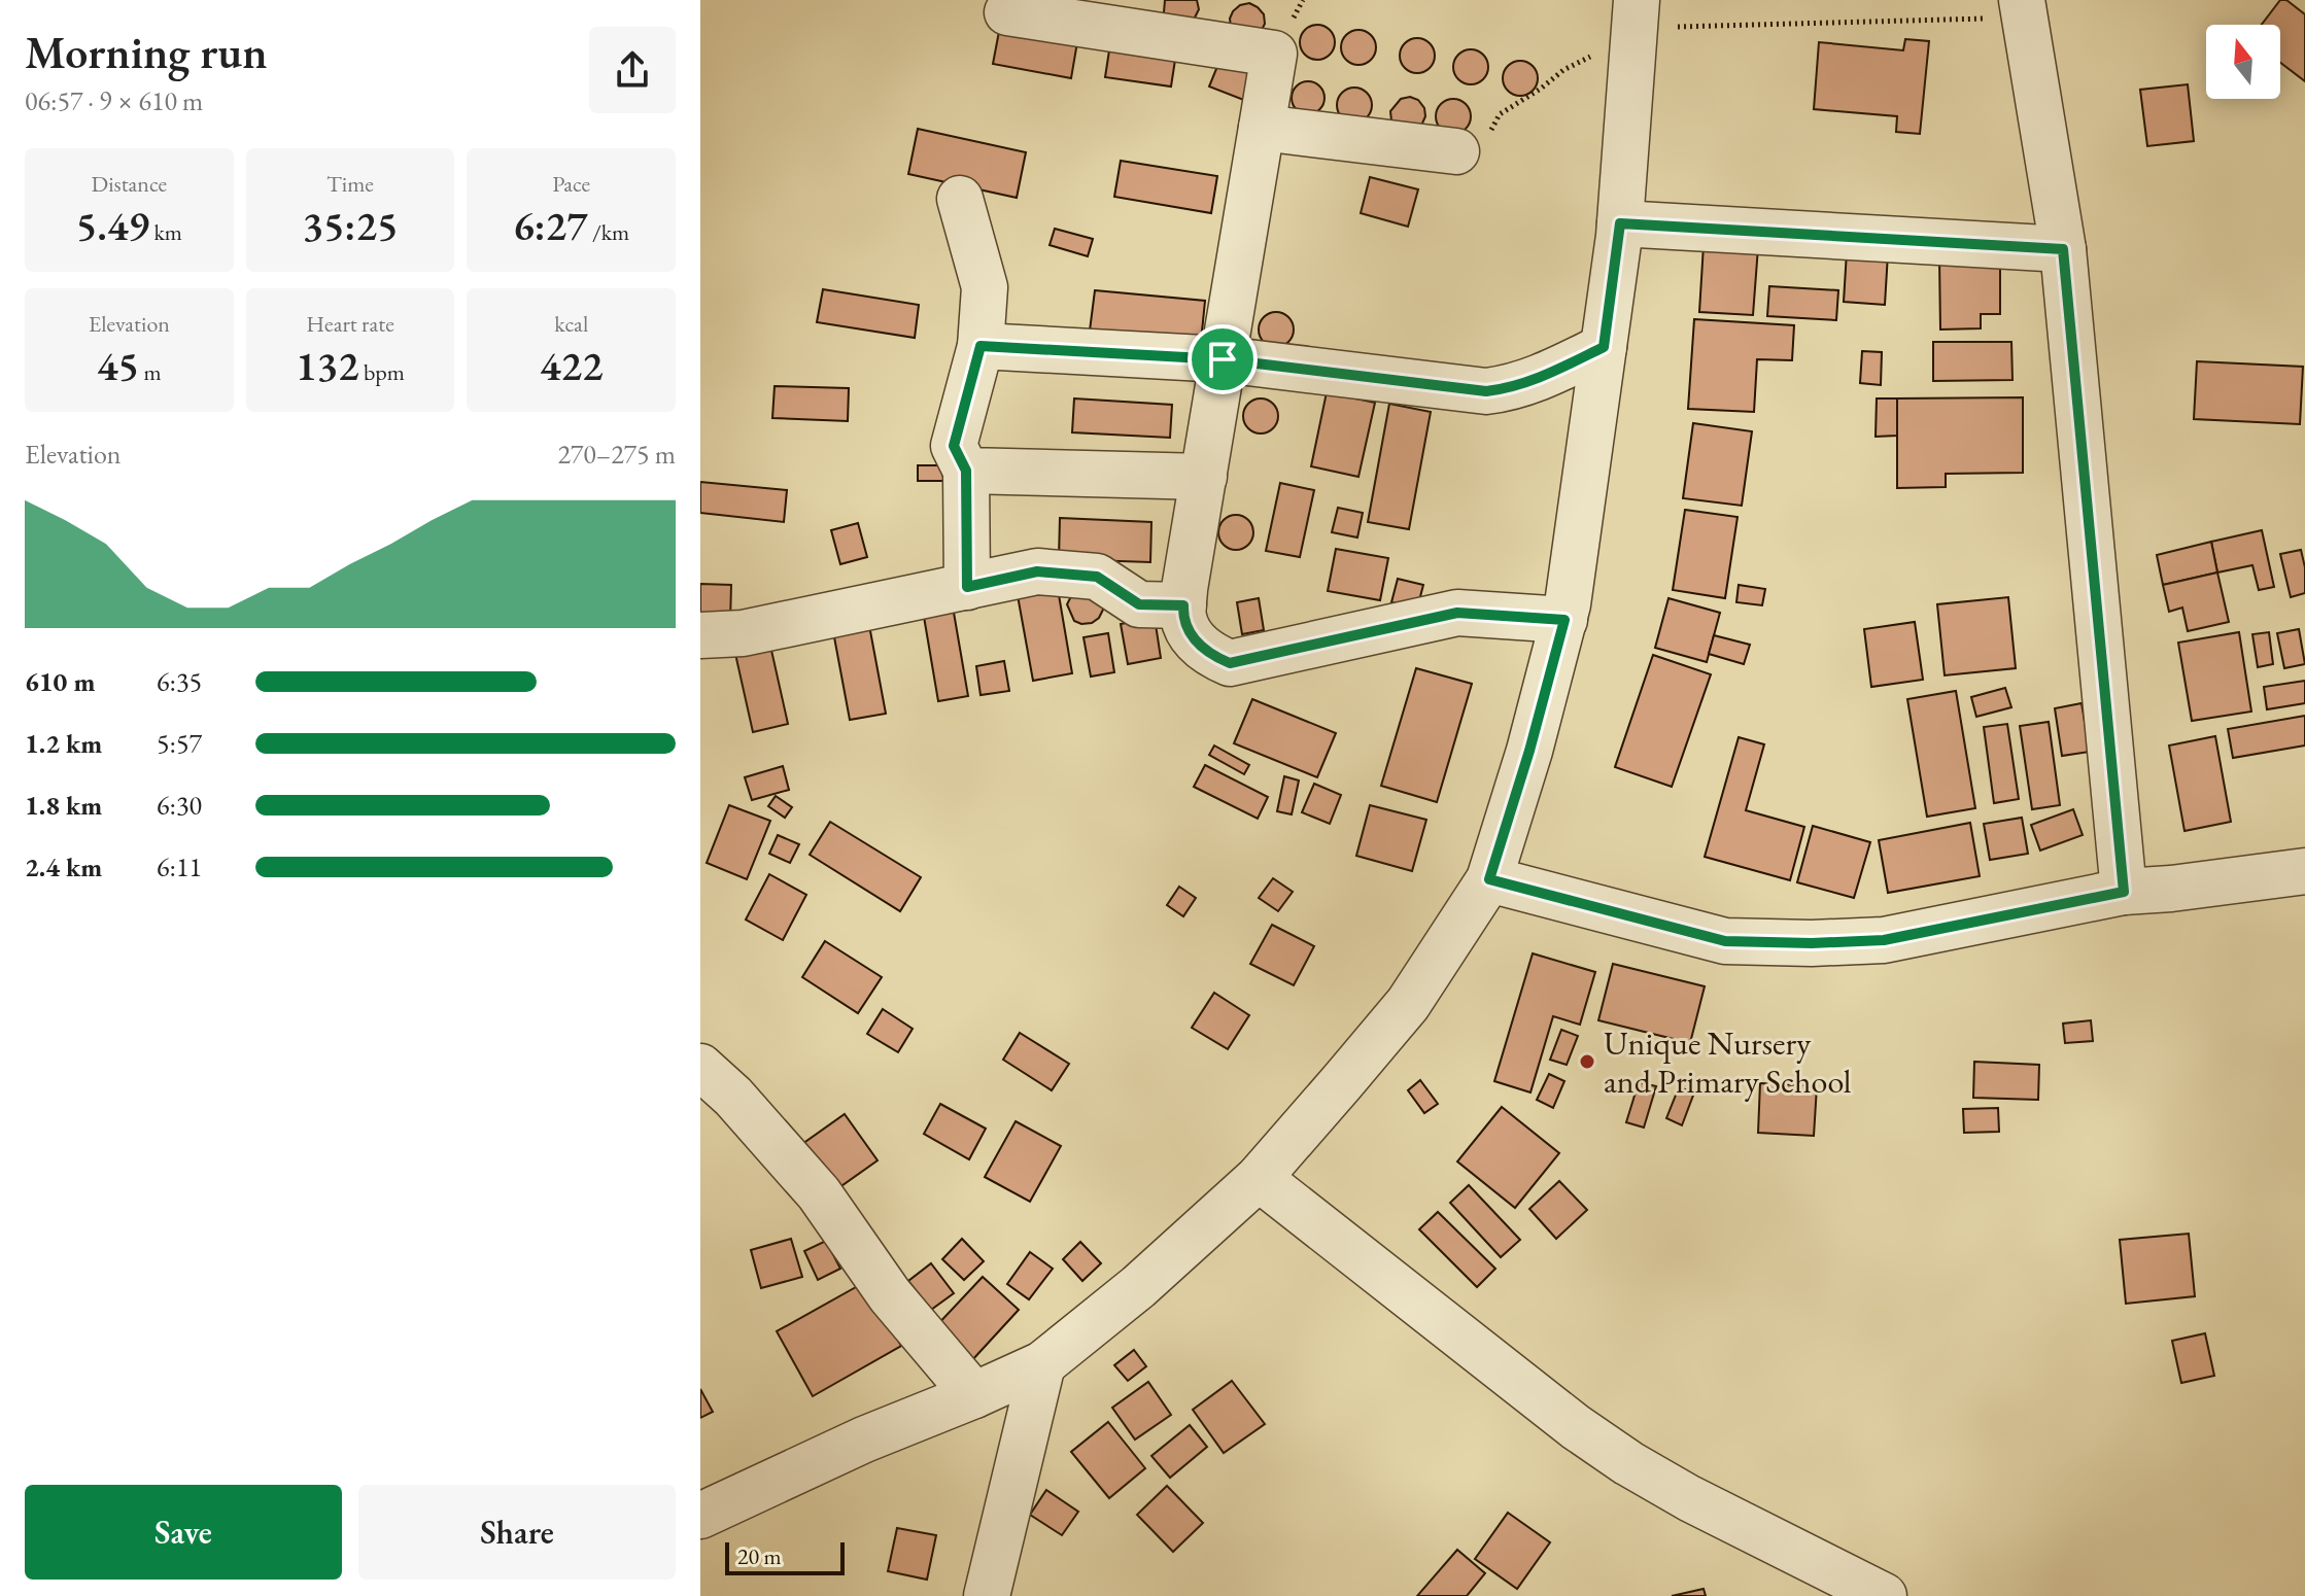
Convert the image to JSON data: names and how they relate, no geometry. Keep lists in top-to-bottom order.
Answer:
{
  "places": ["Unique Nursery and Primary School"],
  "scale_bar": "20 m",
  "north": "top",
  "page": {
    "heading": ["Morning run", "06:57 · 9 × 610 m"],
    "stats": [
      ["Distance", "5.49 km"],
      ["Time", "35:25"],
      ["Pace", "6:27 /km"],
      ["Elevation", "45 m"],
      ["Heart rate", "132 bpm"],
      ["kcal", "422"]
    ],
    "chart": ["Elevation", "270–275 m"],
    "list": [
      {
        "name": "610 m",
        "note": "6:35"
      },
      {
        "name": "1.2 km",
        "note": "5:57"
      },
      {
        "name": "1.8 km",
        "note": "6:30"
      },
      {
        "name": "2.4 km",
        "note": "6:11"
      }
    ],
    "buttons": ["Save", "Share"],
    "scale": "20 m"
  }
}
